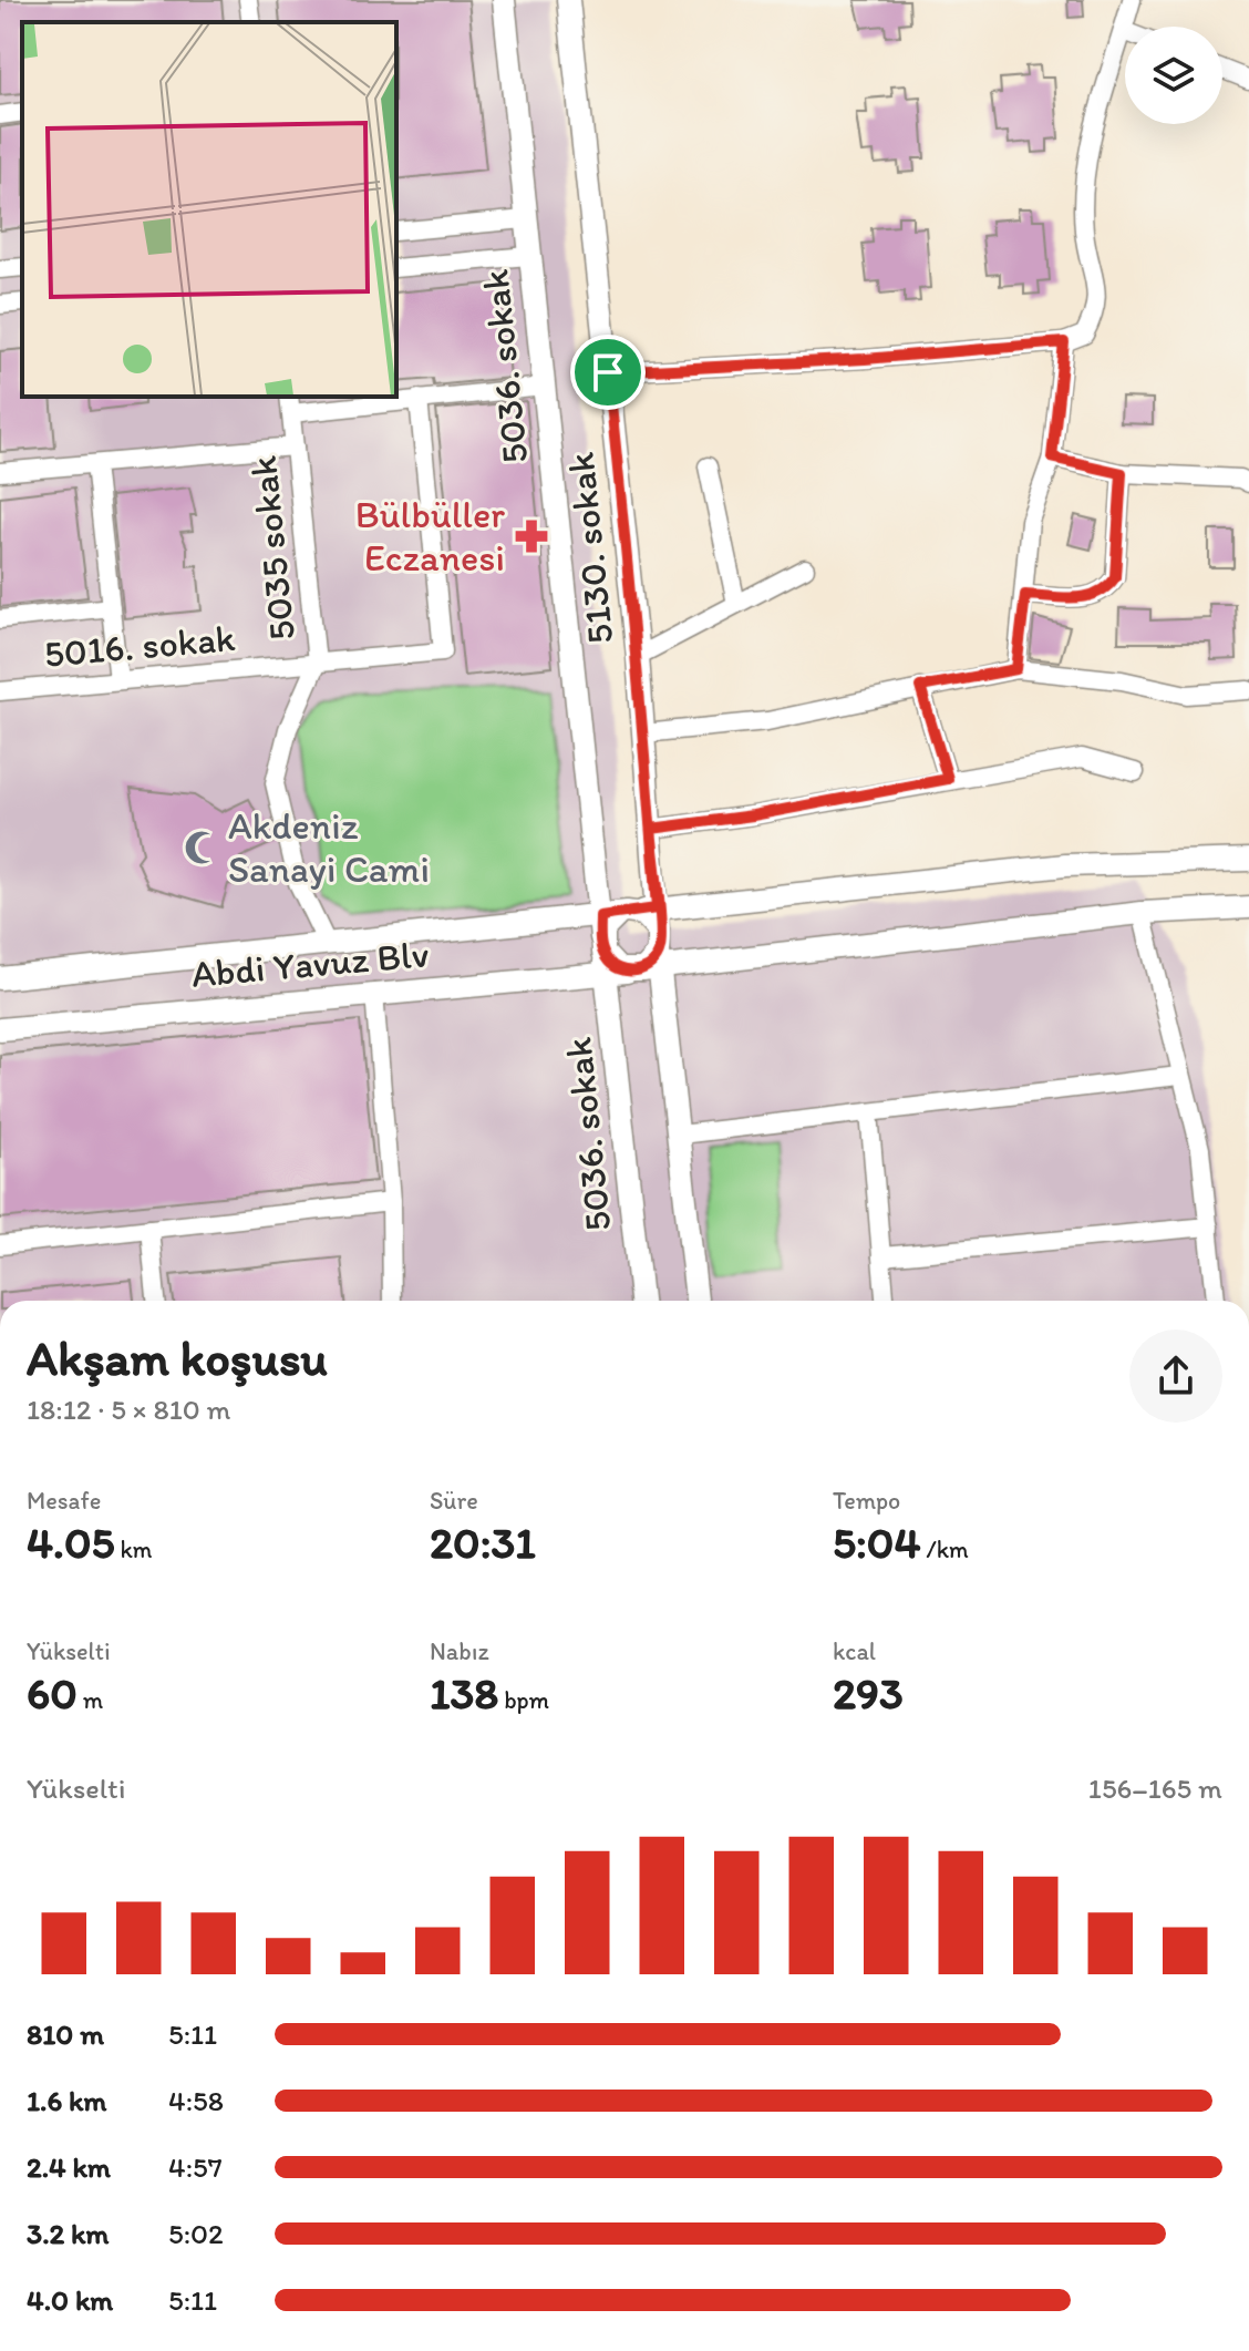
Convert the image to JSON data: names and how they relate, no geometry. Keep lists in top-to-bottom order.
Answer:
{
  "streets": {
    "main road": ["5036. sokak", "5130. sokak", "Abdi Yavuz Blv"],
    "street": ["5035 sokak", "5016. sokak"]
  },
  "crossings": [
    ["5036. sokak", "5130. sokak"],
    ["5036. sokak", "Abdi Yavuz Blv"],
    ["5035 sokak", "5016. sokak"],
    ["5130. sokak", "Abdi Yavuz Blv"]
  ],
  "places": {
    "pharmacy": ["Bülbüller Eczanesi"],
    "mosque": ["Akdeniz Sanayi Cami"]
  },
  "page": {
    "heading": ["Akşam koşusu", "18:12 · 5 × 810 m"],
    "stats": [
      ["Mesafe", "4.05 km"],
      ["Süre", "20:31"],
      ["Tempo", "5:04 /km"],
      ["Yükselti", "60 m"],
      ["Nabız", "138 bpm"],
      ["kcal", "293"]
    ],
    "chart": ["Yükselti", "156–165 m"],
    "list": [
      {
        "name": "810 m",
        "note": "5:11"
      },
      {
        "name": "1.6 km",
        "note": "4:58"
      },
      {
        "name": "2.4 km",
        "note": "4:57"
      },
      {
        "name": "3.2 km",
        "note": "5:02"
      },
      {
        "name": "4.0 km",
        "note": "5:11"
      }
    ]
  }
}
